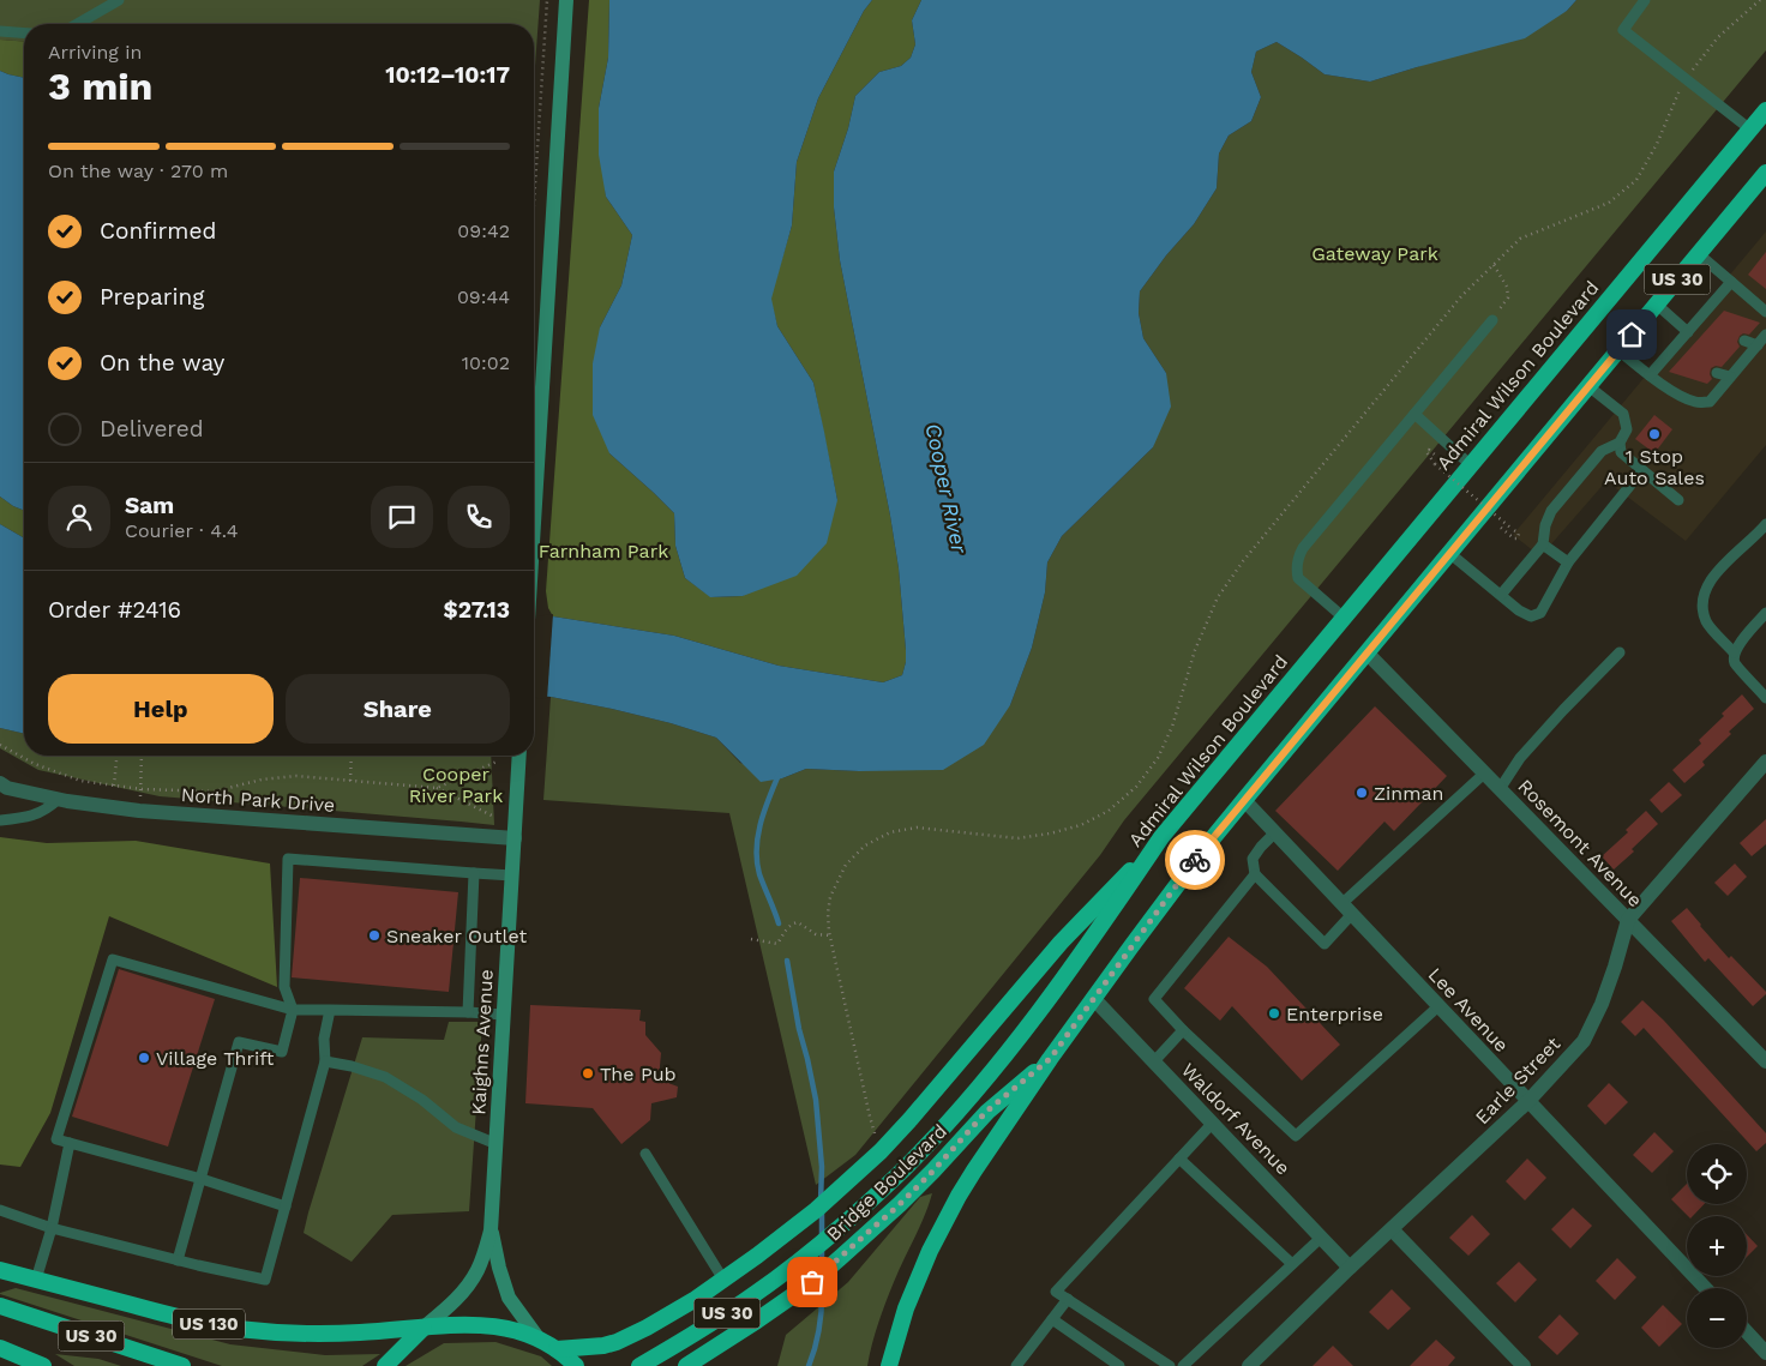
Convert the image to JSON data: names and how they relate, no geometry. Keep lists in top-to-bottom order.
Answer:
{
  "streets": {
    "highway": [
      "US 30",
      "Admiral Wilson Boulevard",
      "Bridge Boulevard",
      "US 130"
    ],
    "main road": ["Kaighns Avenue"],
    "street": [
      "North Park Drive",
      "Rosemont Avenue",
      "Lee Avenue",
      "Earle Street",
      "Waldorf Avenue"
    ]
  },
  "crossings": [
    ["US 30", "Rosemont Avenue"],
    ["US 30", "Lee Avenue"],
    ["US 30", "Waldorf Avenue"],
    ["US 30", "Bridge Boulevard"],
    ["North Park Drive", "Kaighns Avenue"],
    ["Rosemont Avenue", "Earle Street"],
    ["Lee Avenue", "Earle Street"],
    ["Kaighns Avenue", "US 130"],
    ["Earle Street", "Waldorf Avenue"]
  ],
  "water": ["Cooper River"],
  "parks": ["Gateway Park", "Farnham Park", "Cooper River Park"],
  "places": [
    "1 Stop Auto Sales",
    "Zinman",
    "Sneaker Outlet",
    "Enterprise",
    "Village Thrift",
    "The Pub"
  ],
  "page": {
    "heading": ["3 min", "Arriving in", "10:12–10:17"],
    "panel": [
      "Sam",
      "Courier · 4.4",
      "Order #2416",
      "$27.13"
    ],
    "bar": "On the way · 270 m",
    "list": [
      ["Confirmed", "09:42"],
      ["Preparing", "09:44"],
      ["On the way", "10:02"],
      "Delivered"
    ],
    "buttons": ["Help", "Share"],
    "map_buttons": ["+", "−"]
  }
}
